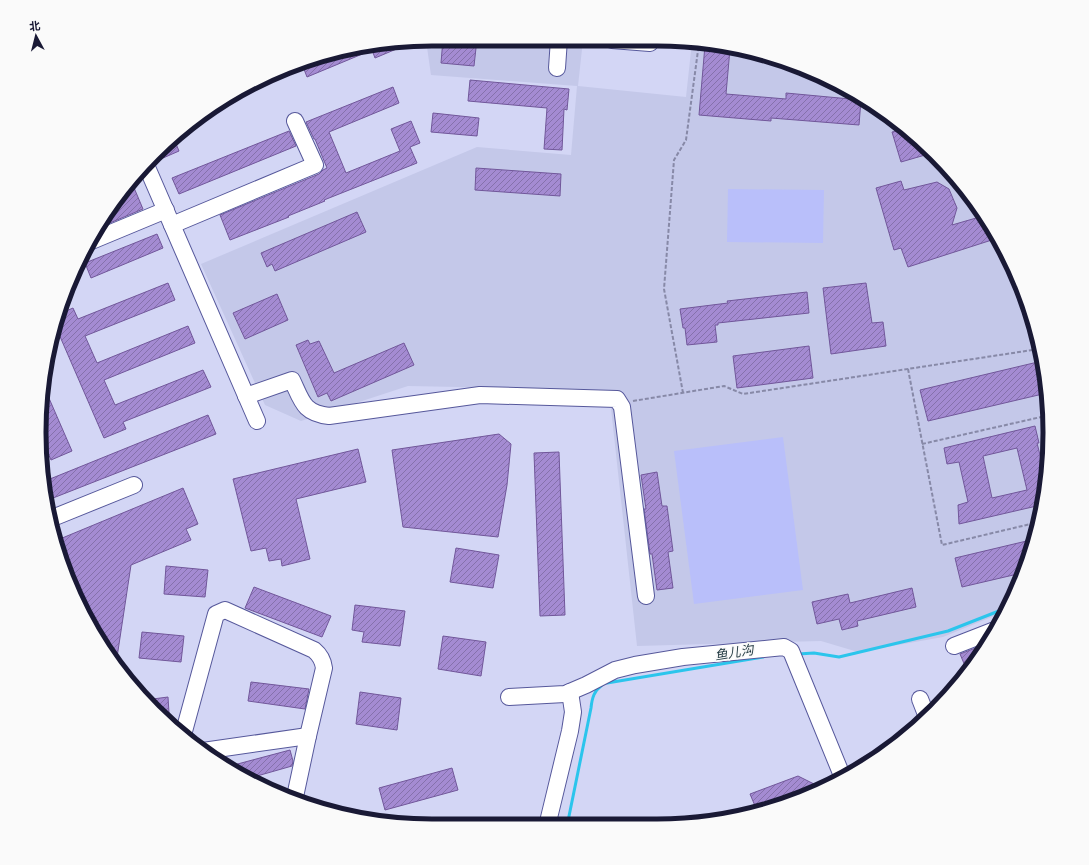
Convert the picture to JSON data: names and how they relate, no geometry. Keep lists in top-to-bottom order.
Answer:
{
  "water": ["鱼儿沟"],
  "north": "top"
}
